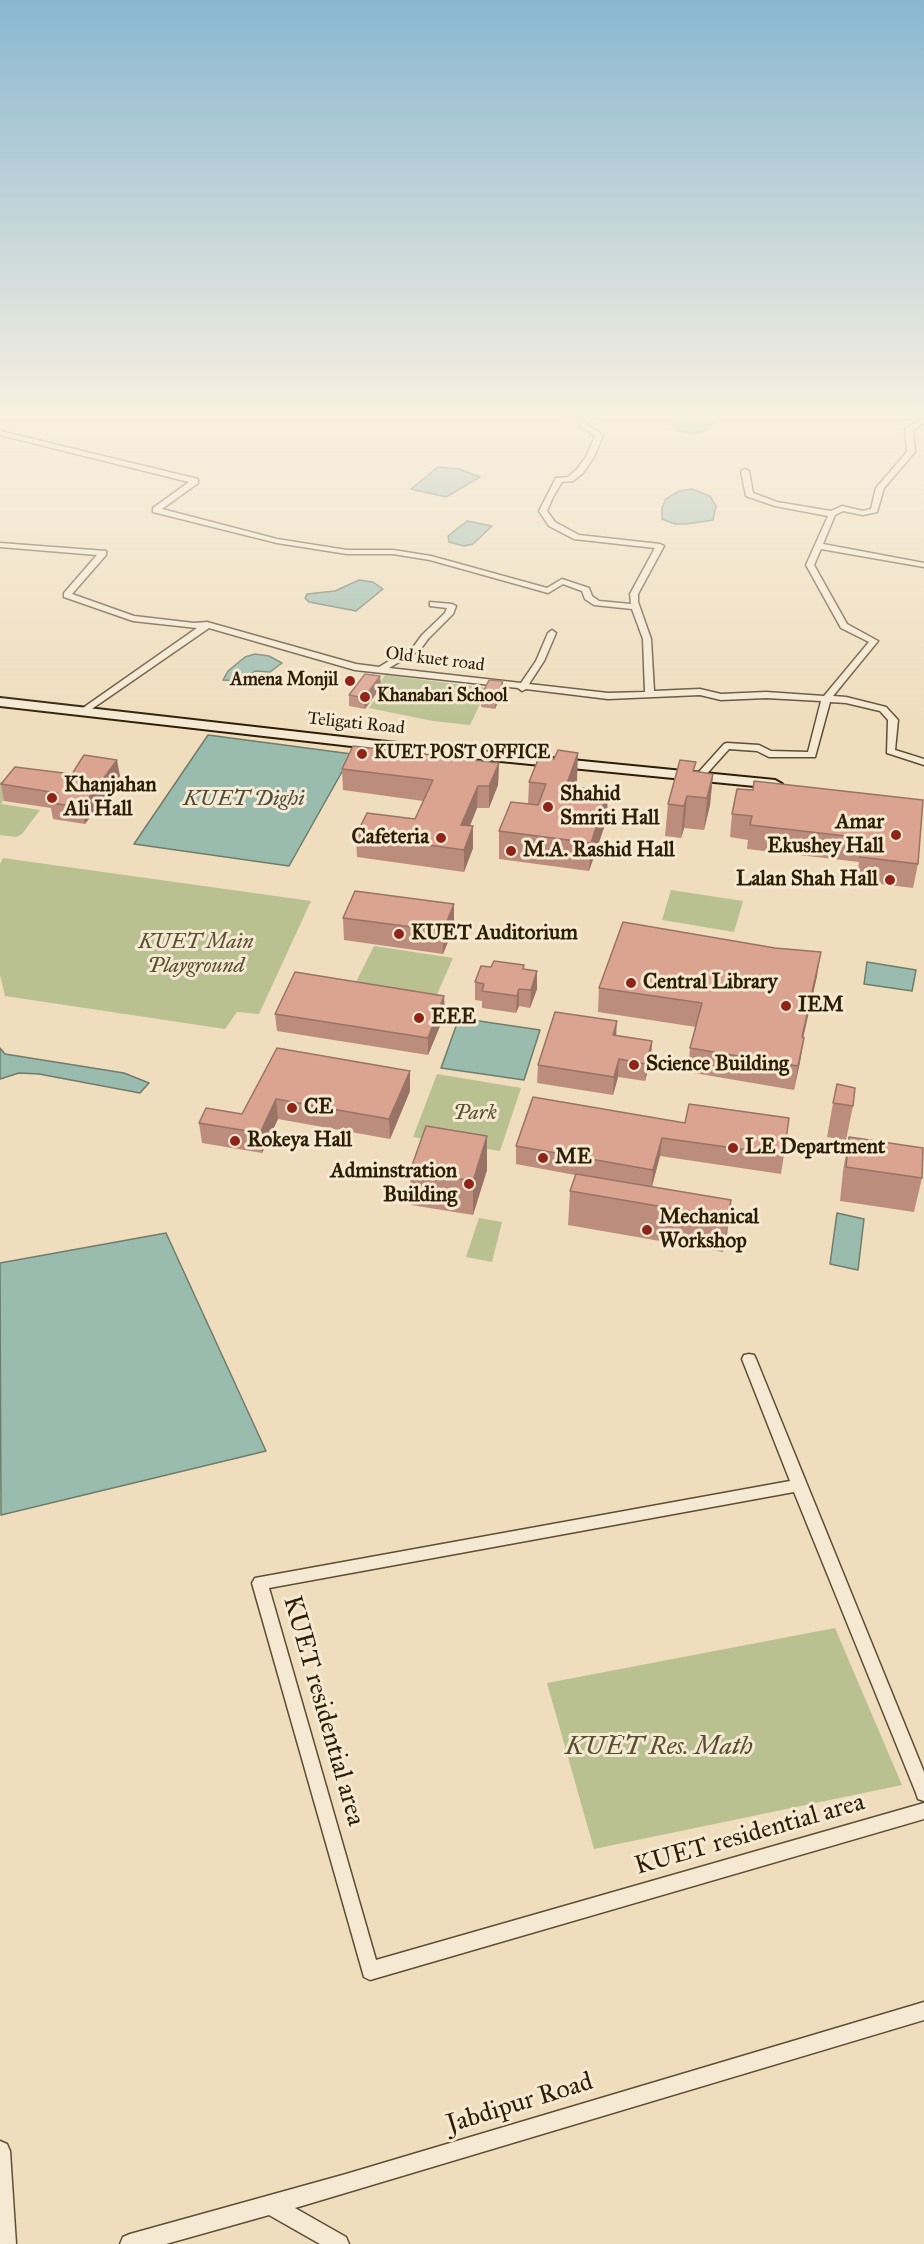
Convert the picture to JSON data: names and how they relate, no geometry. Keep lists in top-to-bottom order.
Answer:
{
  "streets": {
    "main road": ["Teligati Road"],
    "street": ["Old kuet road", "KUET residential area", "Jabdipur Road"]
  },
  "water": ["KUET Dighi"],
  "parks": ["KUET Main Playground", "Park", "KUET Res. Math"],
  "places": [
    "Amena Monjil",
    "Khanabari School",
    "KUET POST OFFICE",
    "Khanjahan Ali Hall",
    "Shahid Smriti Hall",
    "Amar Ekushey Hall",
    "Cafeteria",
    "M.A. Rashid Hall",
    "Lalan Shah Hall",
    "KUET Auditorium",
    "Central Library",
    "IEM",
    "EEE",
    "Science Building",
    "CE",
    "Rokeya Hall",
    "LE Department",
    "ME",
    "Adminstration Building",
    "Mechanical Workshop"
  ]
}
